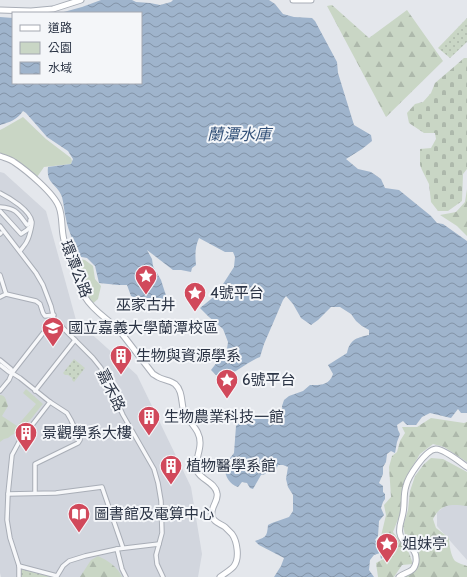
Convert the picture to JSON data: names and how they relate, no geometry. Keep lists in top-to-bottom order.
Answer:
{
  "streets": {
    "street": ["環潭公路", "嘉禾路"]
  },
  "water": ["蘭潭水庫"],
  "places": {
    "place": [
      "巫家古井",
      "4號平台",
      "6號平台",
      "姐妹亭"
    ],
    "school or university": ["國立嘉義大學蘭潭校區"],
    "building": [
      "生物與資源學系",
      "生物農業科技一館",
      "景觀學系大樓",
      "植物醫學系館"
    ],
    "library": ["圖書館及電算中心"]
  },
  "legend": ["道路", "公園", "水域"]
}
